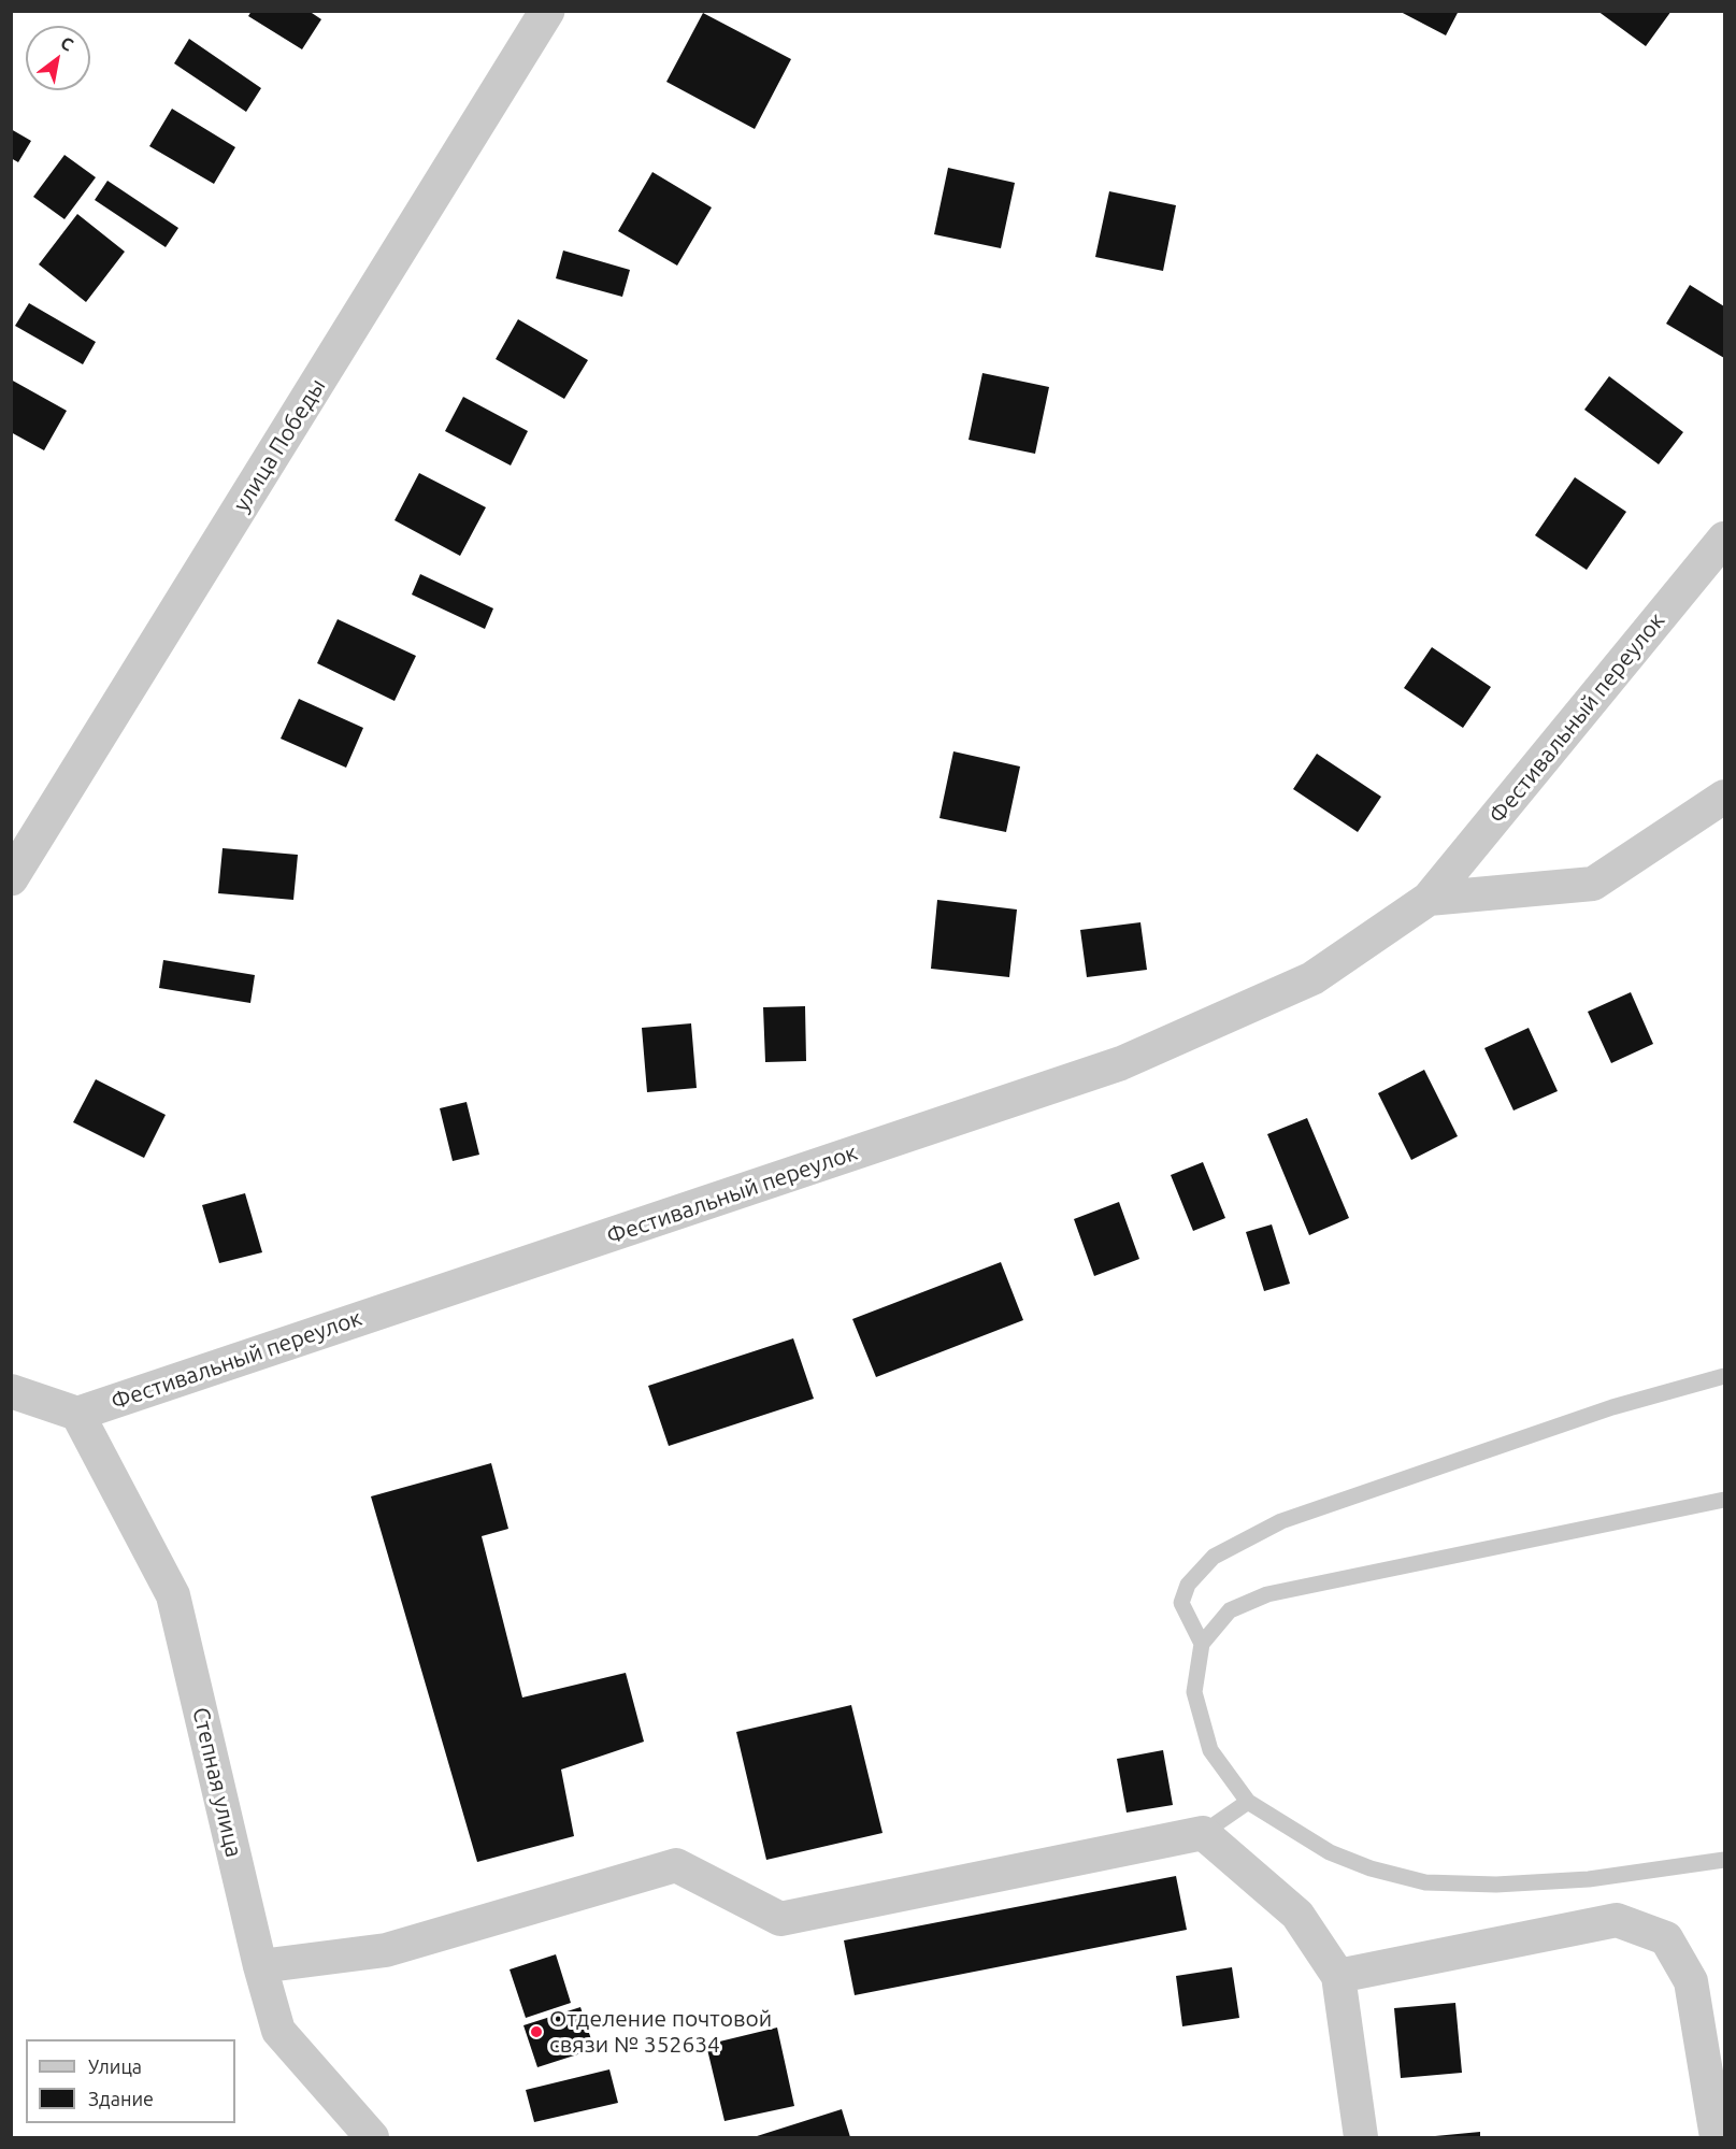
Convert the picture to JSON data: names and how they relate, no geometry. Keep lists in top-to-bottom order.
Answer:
{
  "streets": {
    "street": ["улица Победы", "Фестивальный переулок", "Степная улица"]
  },
  "crossings": [
    ["Фестивальный переулок", "Степная улица"]
  ],
  "places": ["Отделение почтовой связи № 352634"],
  "legend": ["Улица", "Здание"],
  "north": "top right"
}
